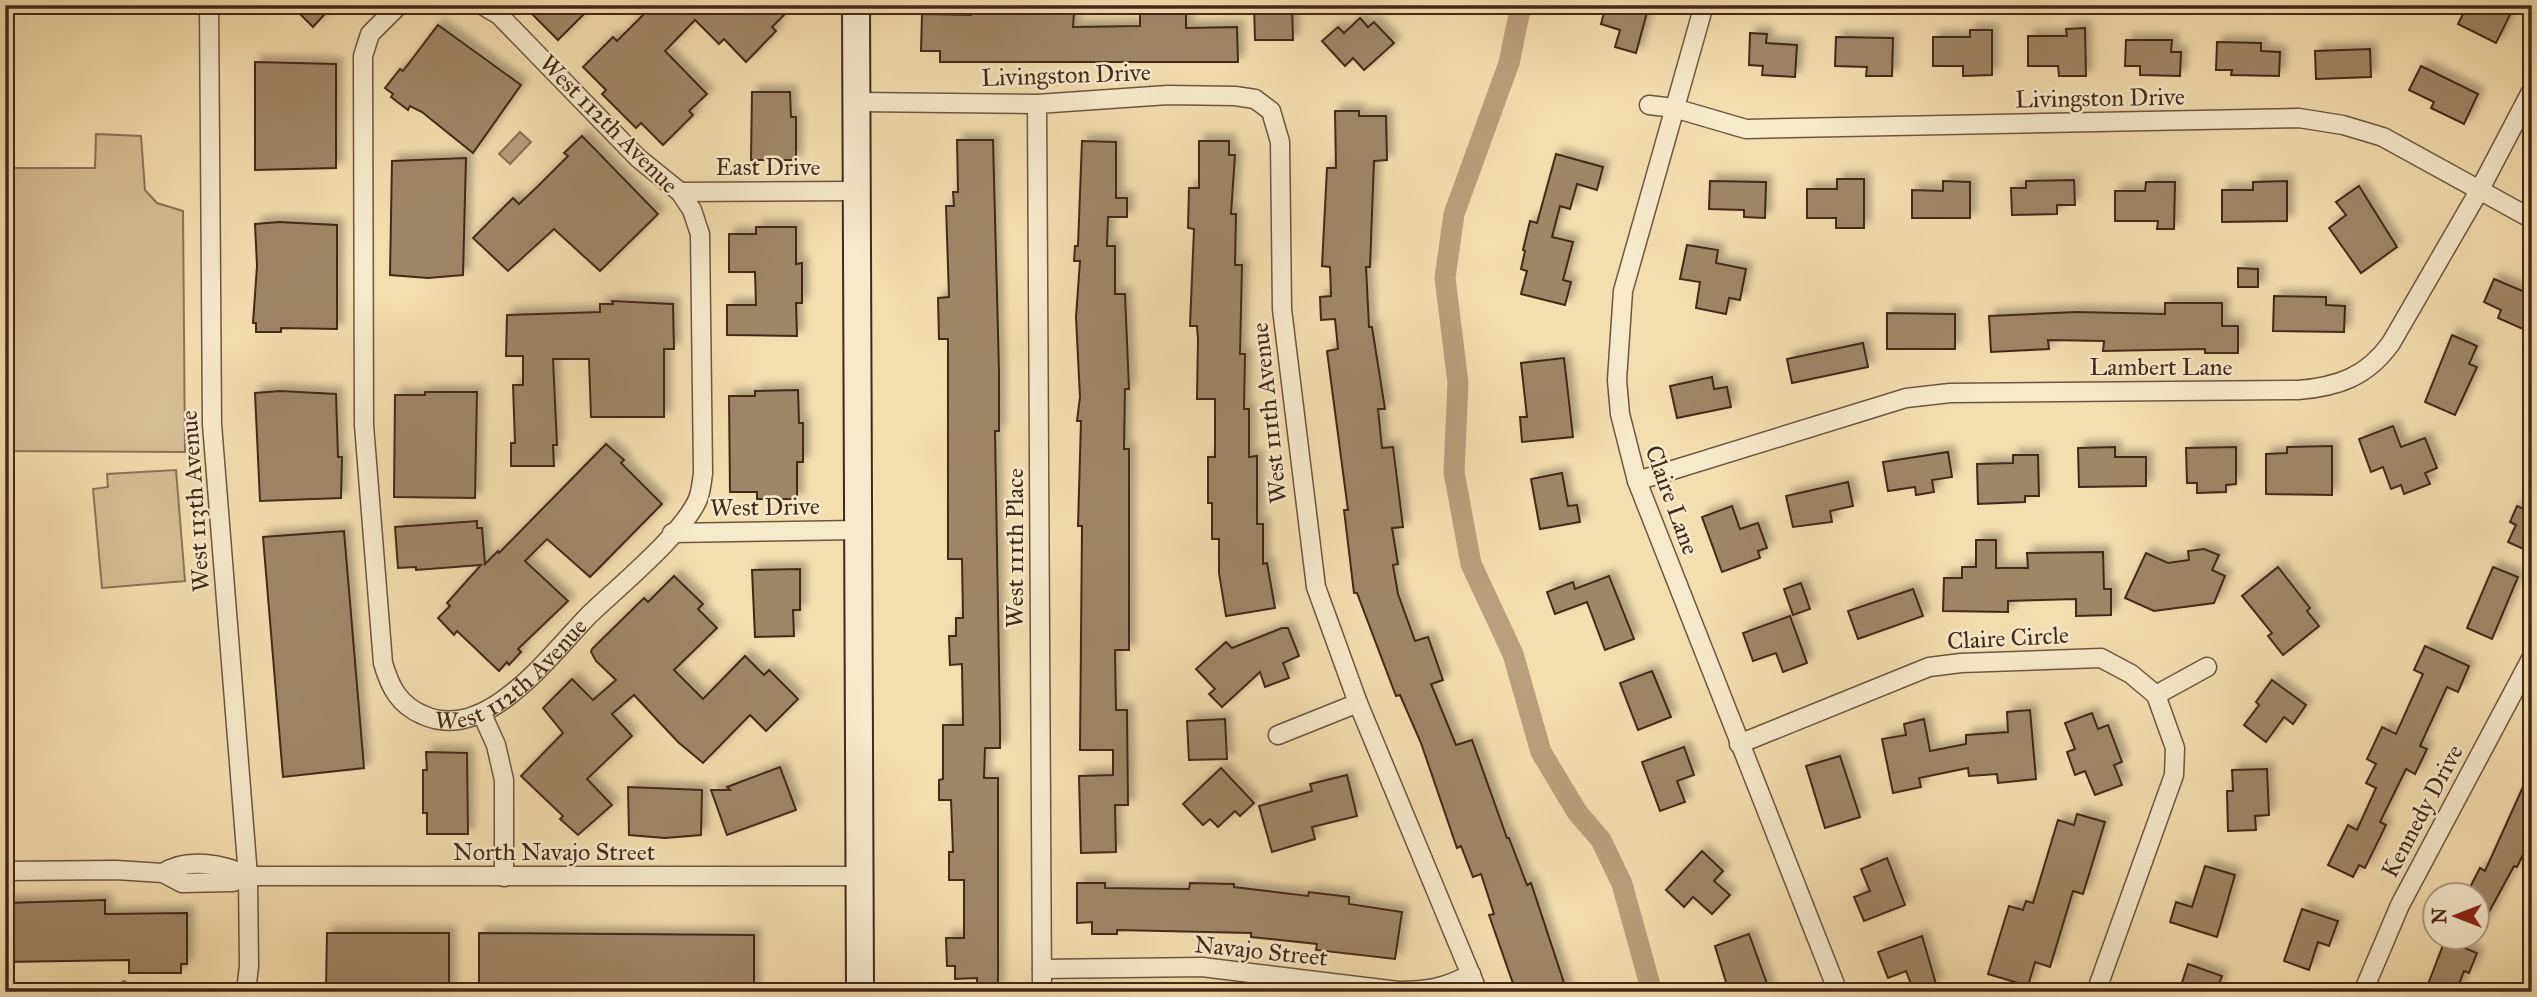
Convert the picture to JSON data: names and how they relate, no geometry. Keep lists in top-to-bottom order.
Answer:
{
  "streets": {
    "street": [
      "Livingston Drive",
      "West 112th Avenue",
      "East Drive",
      "Lambert Lane",
      "West 111th Avenue",
      "Claire Lane",
      "West 113th Avenue",
      "West Drive",
      "West 111th Place",
      "Claire Circle",
      "Kennedy Drive",
      "North Navajo Street",
      "Navajo Street"
    ]
  },
  "crossings": [
    ["Livingston Drive", "Lambert Lane"],
    ["Livingston Drive", "West 111th Avenue"],
    ["Livingston Drive", "Claire Lane"],
    ["Livingston Drive", "West 111th Place"],
    ["West 112th Avenue", "East Drive"],
    ["West 112th Avenue", "West Drive"],
    ["Lambert Lane", "Claire Lane"],
    ["West 111th Avenue", "Navajo Street"],
    ["Claire Lane", "Claire Circle"],
    ["West 113th Avenue", "North Navajo Street"],
    ["West 111th Place", "Navajo Street"]
  ],
  "north": "left"
}
